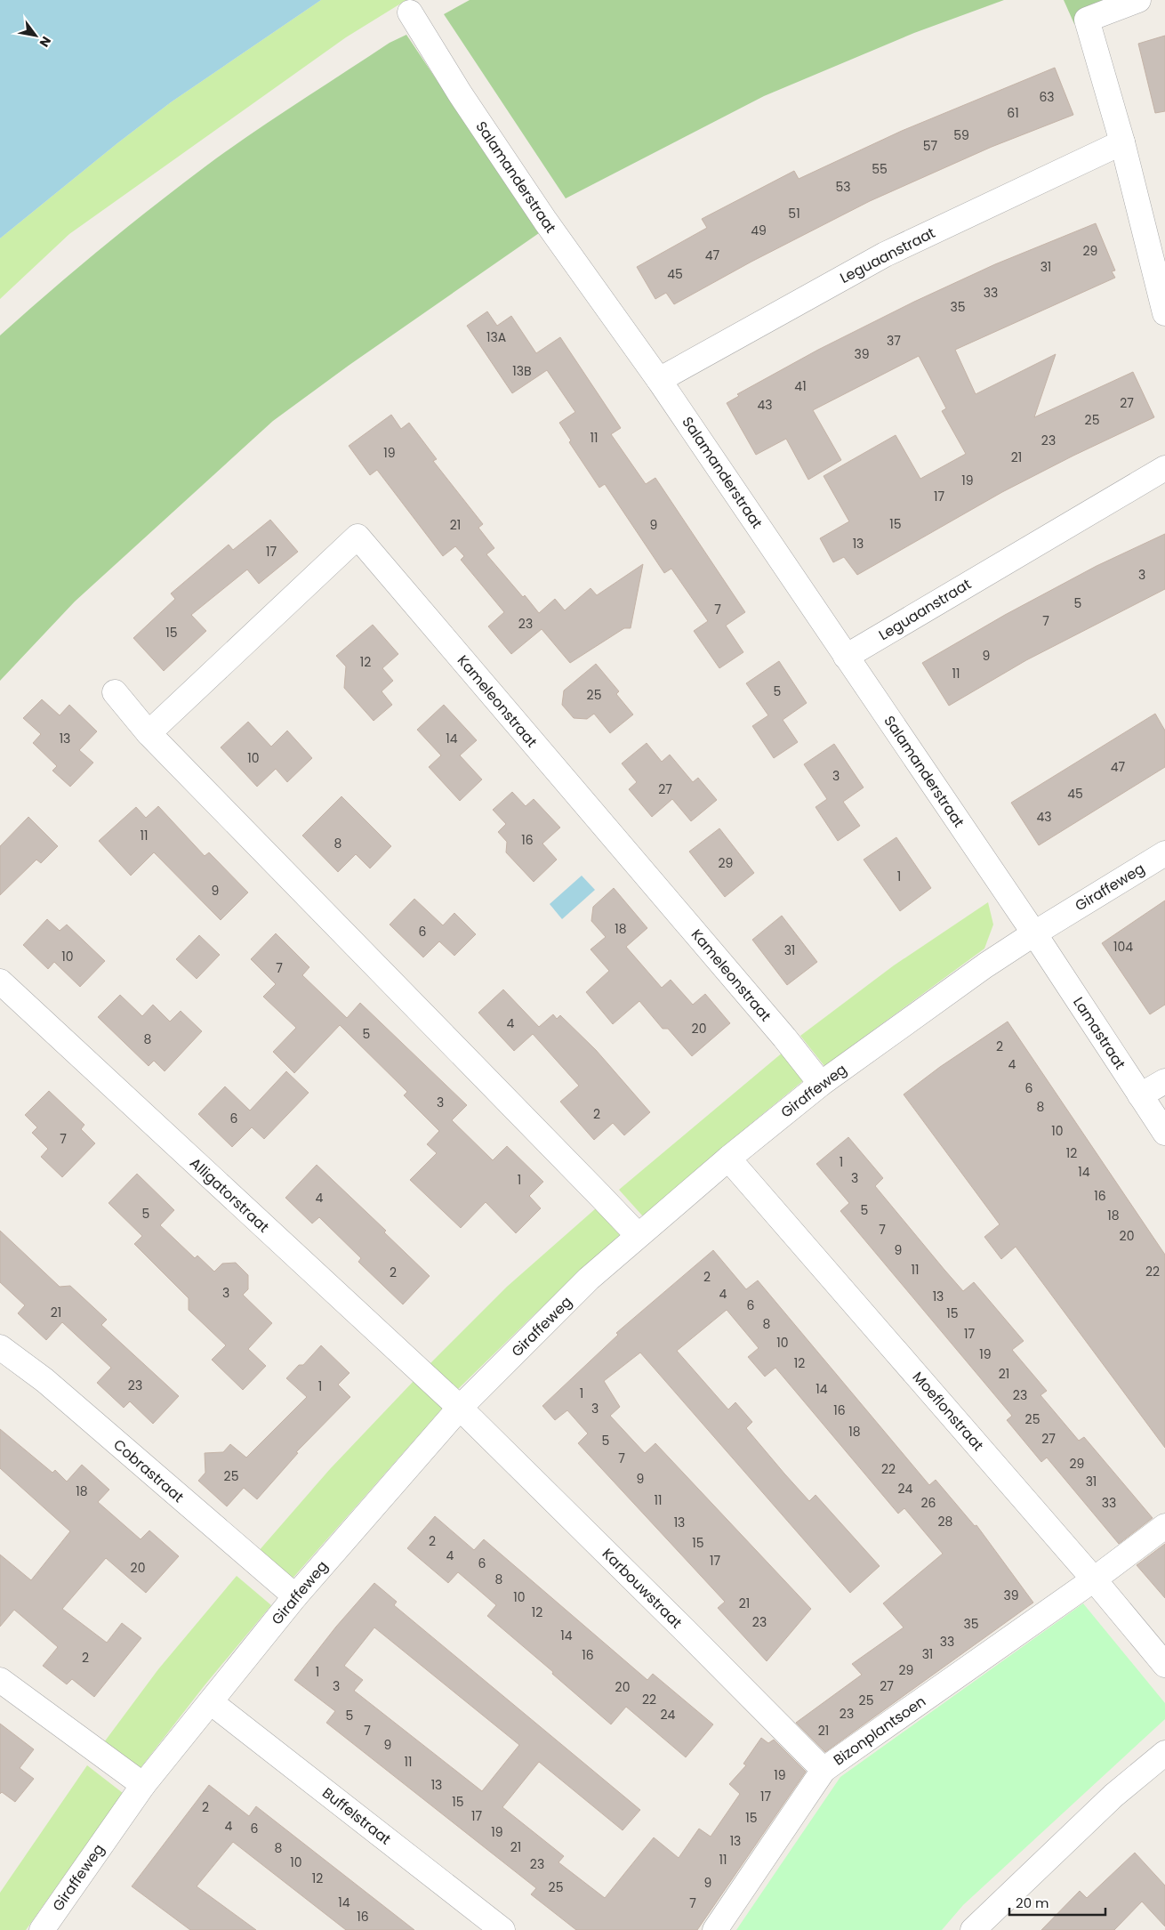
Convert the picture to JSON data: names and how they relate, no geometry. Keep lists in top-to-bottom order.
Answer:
{
  "streets": {
    "street": [
      "Salamanderstraat",
      "Leguaanstraat",
      "Kameleonstraat",
      "Giraffeweg",
      "Lamastraat",
      "Alligatorstraat",
      "Moeflonstraat",
      "Cobrastraat",
      "Karbouwstraat",
      "Bizonplantsoen",
      "Buffelstraat"
    ]
  },
  "crossings": [
    ["Salamanderstraat", "Leguaanstraat"],
    ["Salamanderstraat", "Giraffeweg"],
    ["Salamanderstraat", "Lamastraat"],
    ["Kameleonstraat", "Giraffeweg"],
    ["Giraffeweg", "Lamastraat"],
    ["Giraffeweg", "Alligatorstraat"],
    ["Giraffeweg", "Moeflonstraat"],
    ["Giraffeweg", "Cobrastraat"],
    ["Giraffeweg", "Karbouwstraat"],
    ["Giraffeweg", "Buffelstraat"],
    ["Alligatorstraat", "Karbouwstraat"],
    ["Moeflonstraat", "Bizonplantsoen"],
    ["Karbouwstraat", "Bizonplantsoen"]
  ],
  "house_numbers": [
    "63",
    "61",
    "59",
    "57",
    "55",
    "53",
    "51",
    "49",
    "29",
    "47",
    "31",
    "45",
    "33",
    "35",
    "13A",
    "37",
    "39",
    "13B",
    "41",
    "27",
    "43",
    "25",
    "11",
    "23",
    "19",
    "21",
    "19",
    "17",
    "15",
    "21",
    "9",
    "13",
    "17",
    "3",
    "5",
    "7",
    "7",
    "23",
    "15",
    "9",
    "12",
    "11",
    "5",
    "25",
    "13",
    "14",
    "10",
    "47",
    "3",
    "27",
    "45",
    "43",
    "11",
    "16",
    "8",
    "29",
    "1",
    "9",
    "18",
    "6",
    "104",
    "31",
    "10",
    "7",
    "4",
    "20",
    "5",
    "8",
    "2",
    "4",
    "6",
    "3",
    "8",
    "2",
    "6",
    "10",
    "7",
    "12",
    "1",
    "14",
    "3",
    "1",
    "16",
    "4",
    "5",
    "5",
    "18",
    "7",
    "20",
    "9",
    "11",
    "22",
    "2",
    "2",
    "3",
    "4",
    "13",
    "6",
    "21",
    "15",
    "8",
    "17",
    "10",
    "19",
    "12",
    "21",
    "23",
    "1",
    "14",
    "1",
    "23",
    "3",
    "16",
    "25",
    "18",
    "27",
    "5",
    "7",
    "29",
    "22",
    "25",
    "9",
    "31",
    "24",
    "18",
    "11",
    "26",
    "33",
    "28",
    "13",
    "2",
    "15",
    "4",
    "17",
    "6",
    "20",
    "8",
    "39",
    "10",
    "21",
    "12",
    "23",
    "35",
    "14",
    "33",
    "31",
    "16",
    "2",
    "29",
    "1",
    "3",
    "27",
    "20",
    "22",
    "25",
    "23",
    "24",
    "5",
    "7",
    "21",
    "9",
    "11",
    "19",
    "13",
    "17",
    "15",
    "2",
    "17",
    "15",
    "4",
    "6",
    "19",
    "13",
    "21",
    "8",
    "11",
    "10",
    "23",
    "12",
    "9",
    "25",
    "14",
    "7",
    "16"
  ],
  "scale_bar": "20 m",
  "north": "bottom right"
}
